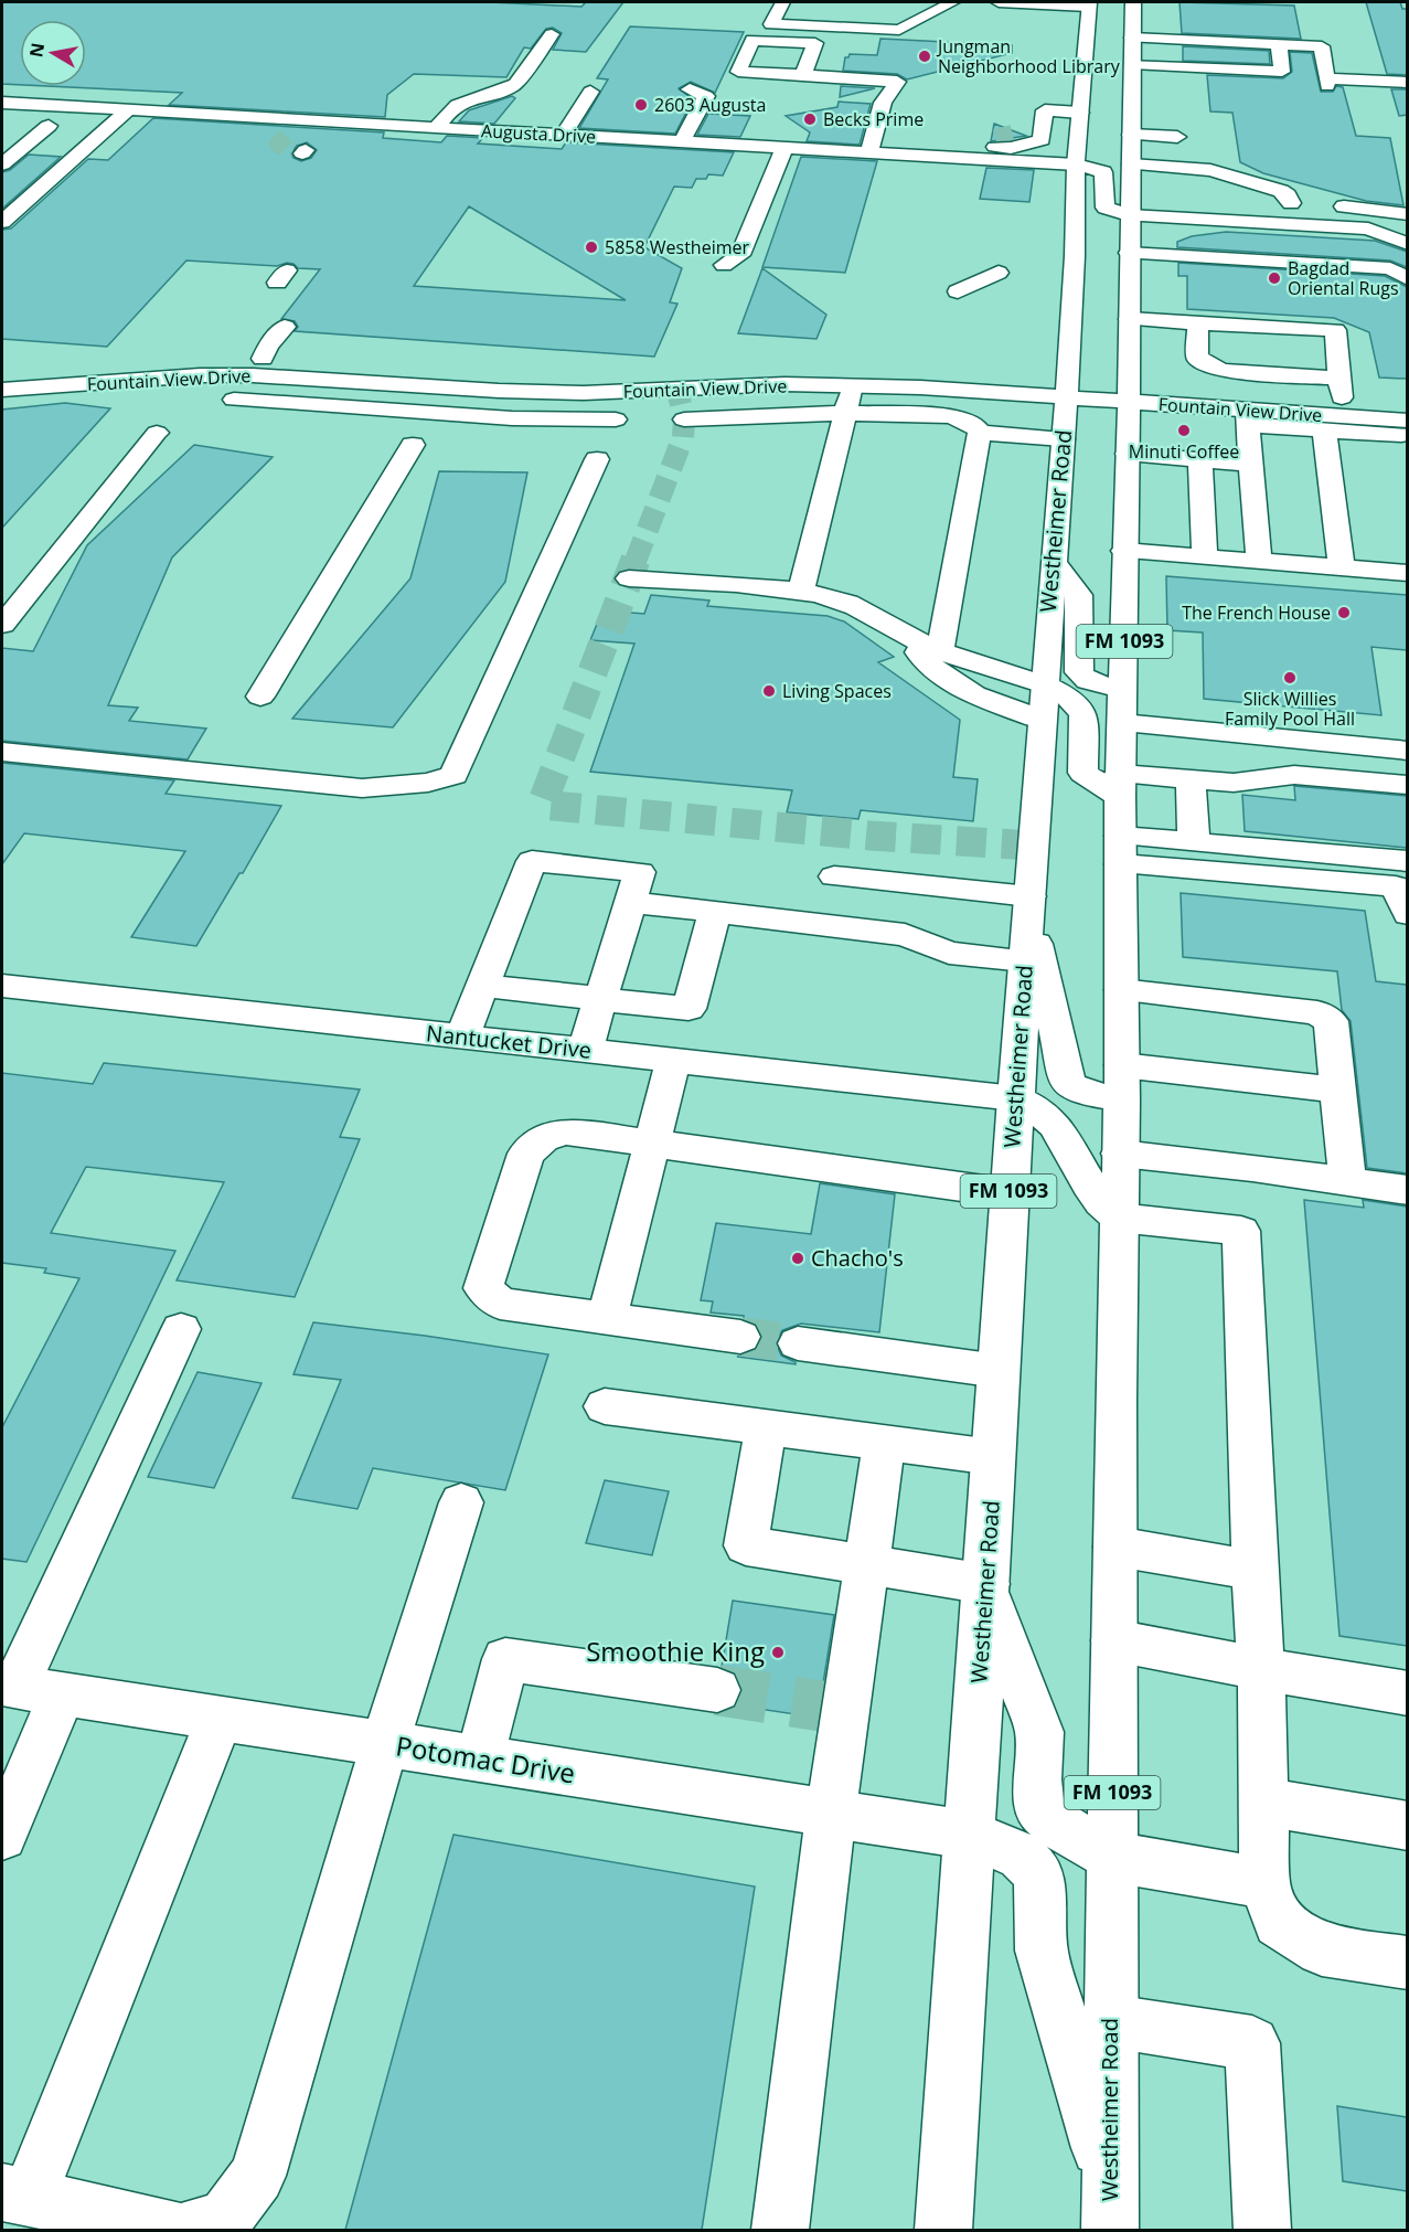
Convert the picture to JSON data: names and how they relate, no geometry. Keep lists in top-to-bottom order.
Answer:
{
  "streets": {
    "main road": [
      "Augusta Drive",
      "Fountain View Drive",
      "Westheimer Road",
      "FM 1093",
      "Nantucket Drive",
      "Potomac Drive"
    ]
  },
  "crossings": [
    ["Augusta Drive", "Westheimer Road"],
    ["Fountain View Drive", "Westheimer Road"],
    ["Westheimer Road", "Nantucket Drive"],
    ["Westheimer Road", "Potomac Drive"]
  ],
  "places": [
    "Jungman Neighborhood Library",
    "2603 Augusta",
    "Becks Prime",
    "5858 Westheimer",
    "Bagdad Oriental Rugs",
    "Minuti Coffee",
    "The French House",
    "Slick Willies Family Pool Hall",
    "Living Spaces",
    "Chacho's",
    "Smoothie King"
  ],
  "north": "left"
}
